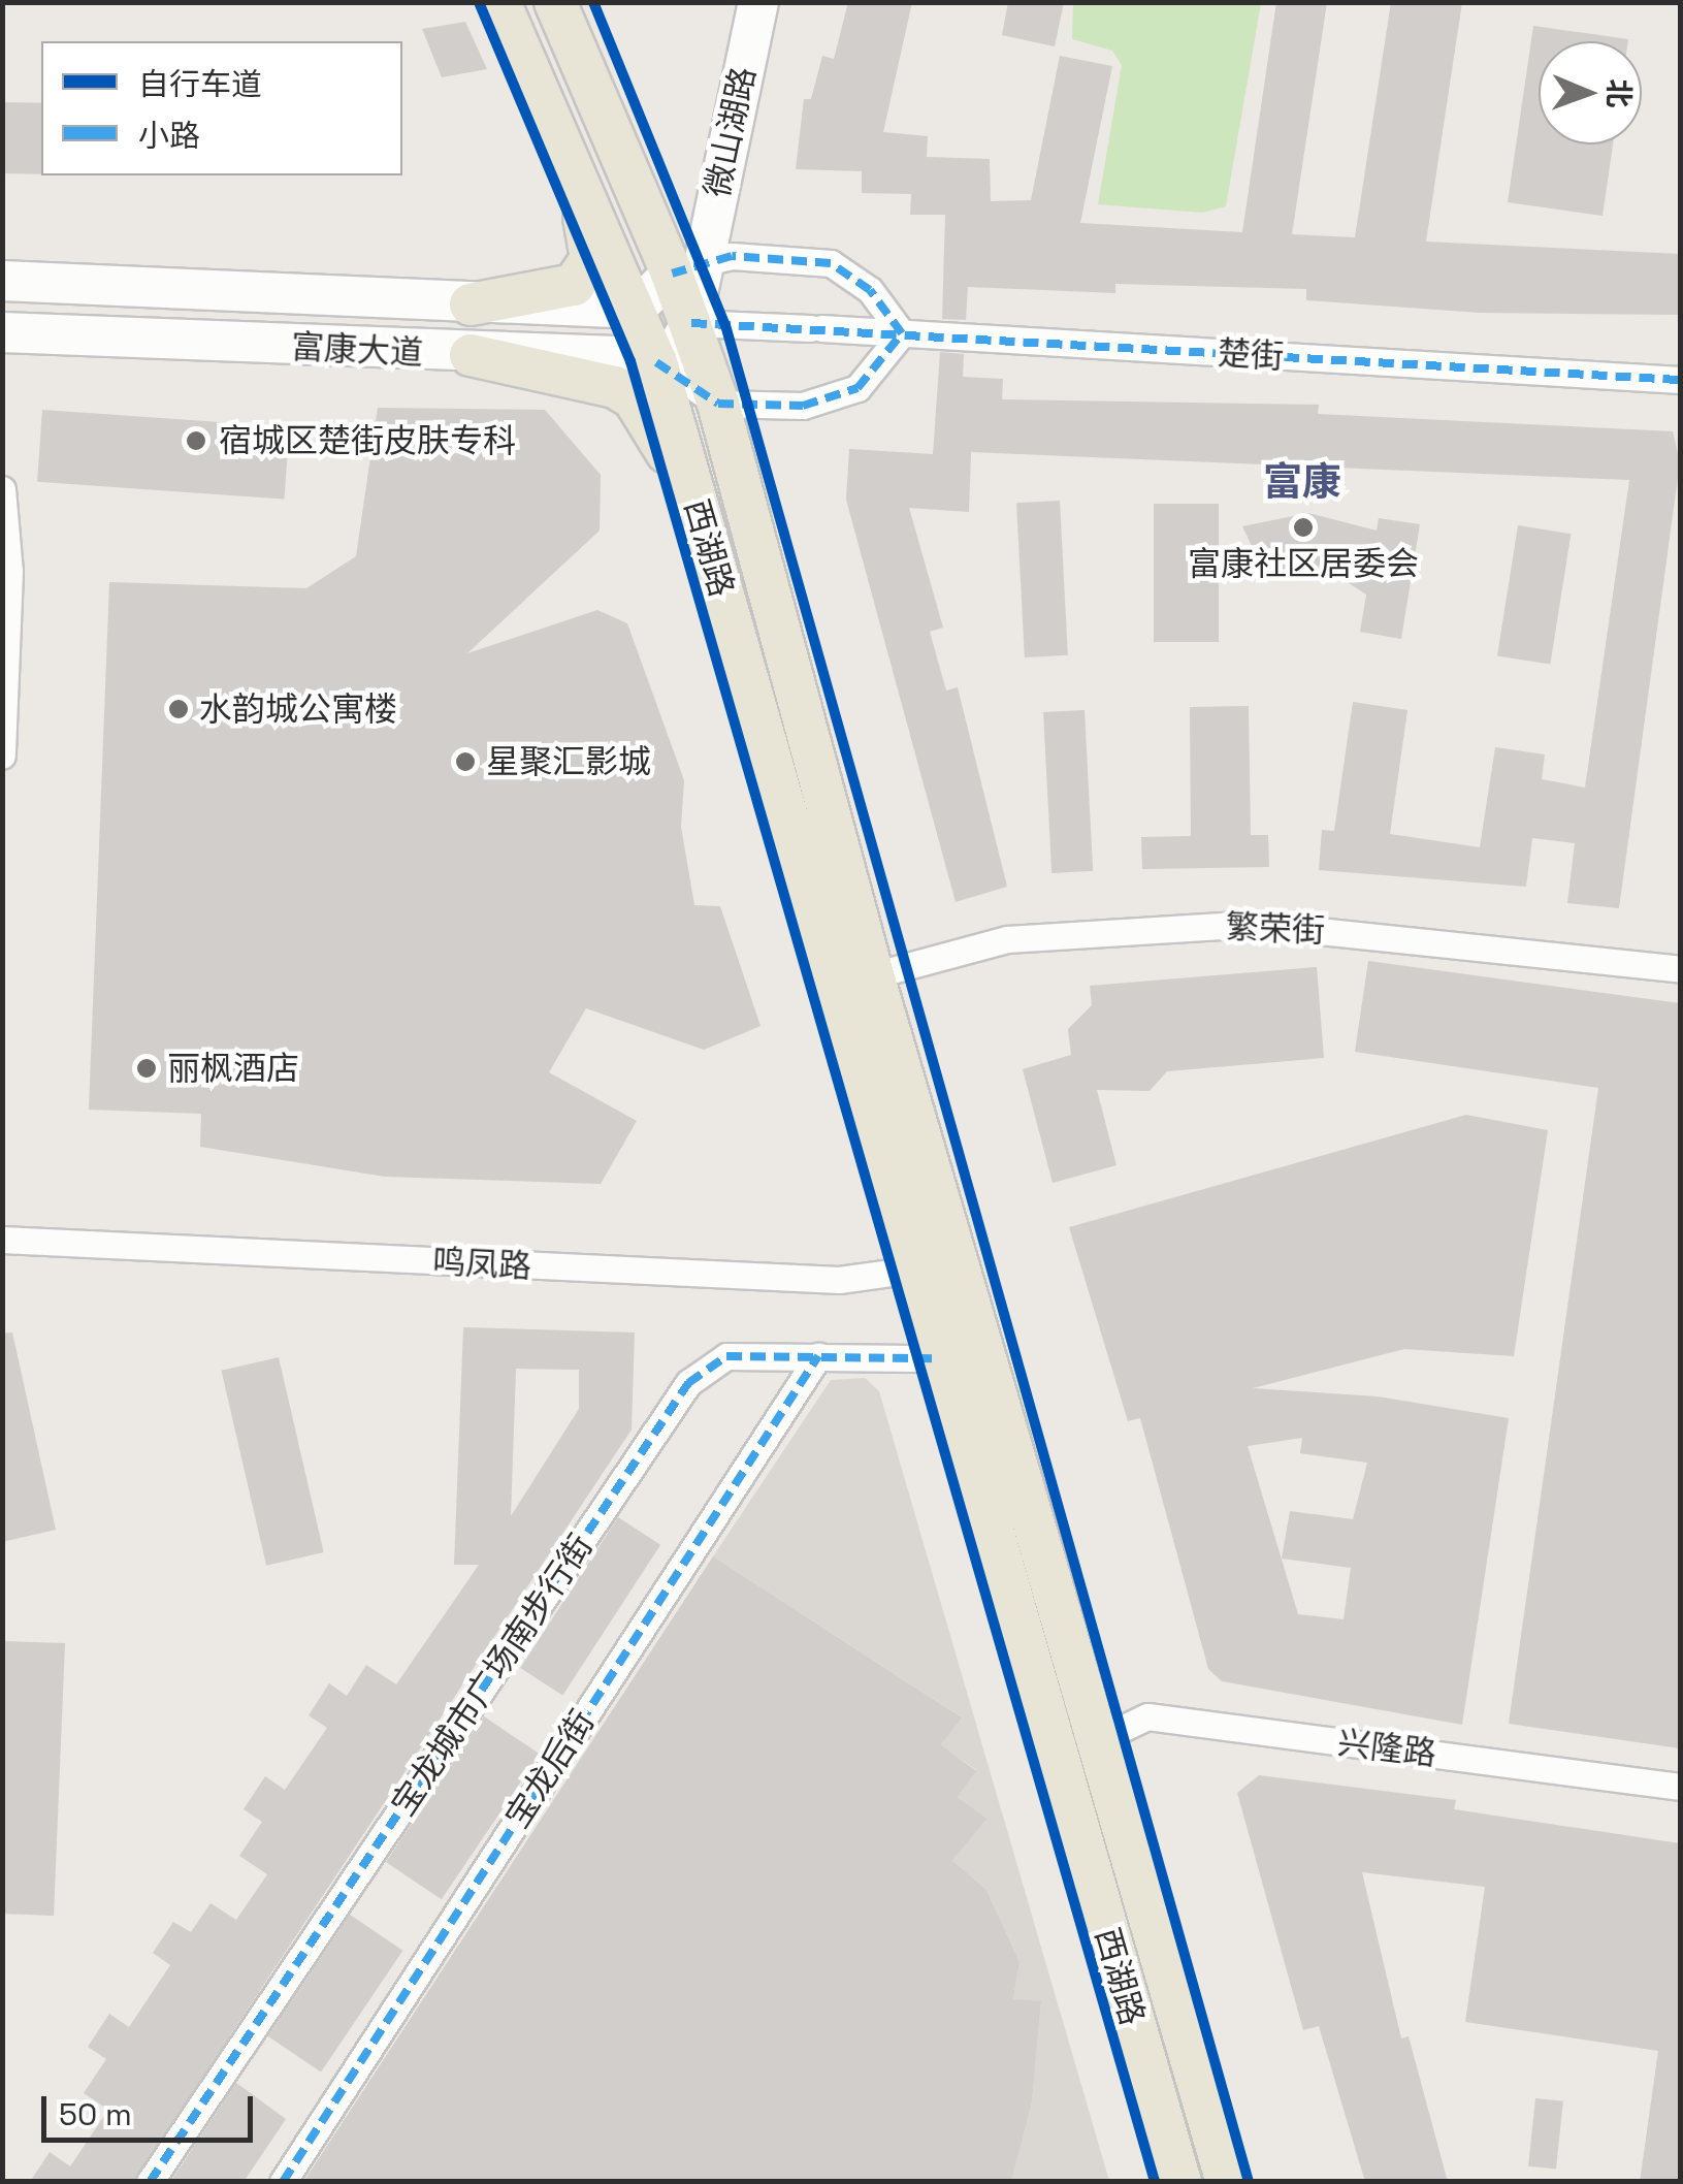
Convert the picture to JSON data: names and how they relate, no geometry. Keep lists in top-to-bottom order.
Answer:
{
  "streets": {
    "main road": ["西湖路"],
    "street": [
      "微山湖路",
      "富康大道",
      "楚街",
      "繁荣街",
      "鸣凤路",
      "宝龙城市广场南步行街",
      "兴隆路",
      "宝龙后街"
    ]
  },
  "crossings": [
    ["微山湖路", "西湖路"],
    ["富康大道", "西湖路"],
    ["楚街", "西湖路"],
    ["西湖路", "繁荣街"],
    ["西湖路", "鸣凤路"],
    ["西湖路", "宝龙城市广场南步行街"],
    ["西湖路", "兴隆路"],
    ["宝龙城市广场南步行街", "宝龙后街"]
  ],
  "districts": ["富康"],
  "places": [
    "宿城区楚街皮肤专科",
    "富康社区居委会",
    "水韵城公寓楼",
    "星聚汇影城",
    "丽枫酒店"
  ],
  "legend": ["自行车道", "小路"],
  "scale_bar": "50 m",
  "north": "right"
}
